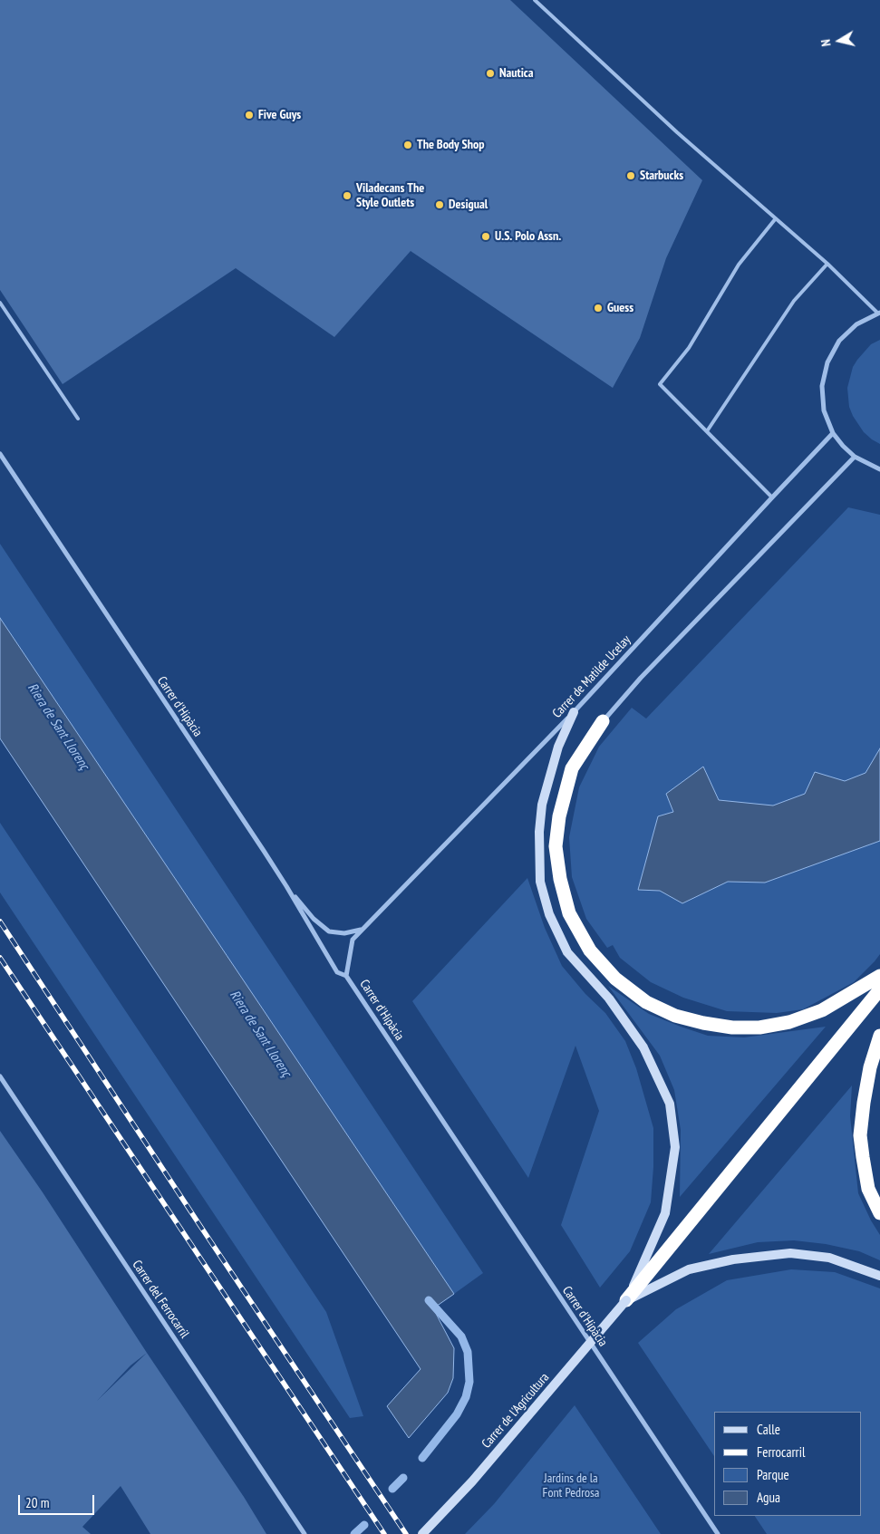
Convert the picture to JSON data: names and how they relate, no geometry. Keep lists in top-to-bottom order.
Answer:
{
  "streets": {
    "street": [
      "Carrer de Matilde Ucelay",
      "Carrer d'Hipàcia",
      "Carrer del Ferrocarril",
      "Carrer de l'Agricultura"
    ]
  },
  "crossings": [
    ["Carrer de Matilde Ucelay", "Carrer d'Hipàcia"]
  ],
  "water": ["Riera de Sant Llorenç"],
  "parks": ["Jardins de la Font Pedrosa"],
  "places": [
    "Nautica",
    "Five Guys",
    "The Body Shop",
    "Starbucks",
    "Viladecans The Style Outlets",
    "Desigual",
    "U.S. Polo Assn.",
    "Guess"
  ],
  "legend": [
    "Calle",
    "Ferrocarril",
    "Parque",
    "Agua"
  ],
  "scale_bar": "20 m",
  "north": "left"
}
